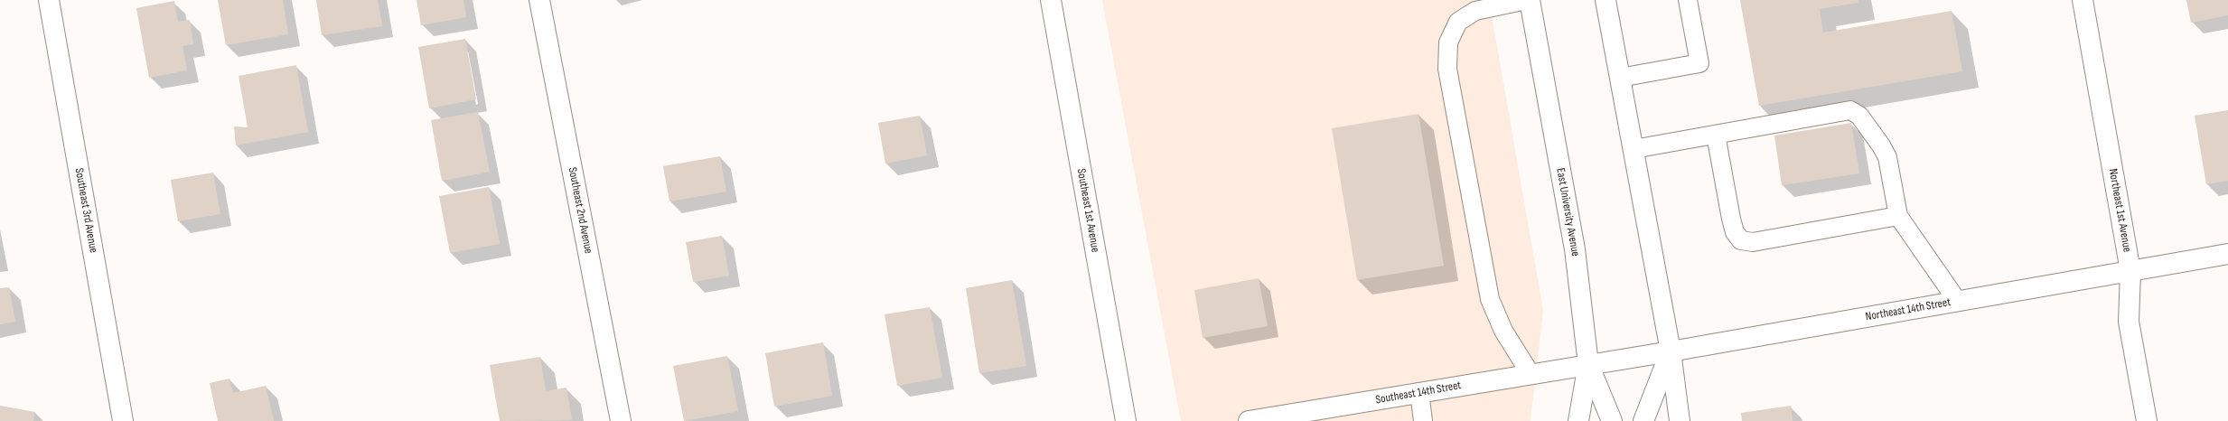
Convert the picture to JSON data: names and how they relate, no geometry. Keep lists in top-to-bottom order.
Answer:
{
  "streets": {
    "main road": [
      "Southeast 3rd Avenue",
      "Southeast 2nd Avenue",
      "Southeast 1st Avenue",
      "Northeast 1st Avenue",
      "East University Avenue",
      "Northeast 14th Street",
      "Southeast 14th Street"
    ]
  },
  "crossings": [
    ["Northeast 1st Avenue", "Northeast 14th Street"],
    ["East University Avenue", "Northeast 14th Street"],
    ["East University Avenue", "Southeast 14th Street"],
    ["Northeast 14th Street", "Southeast 14th Street"]
  ]
}
